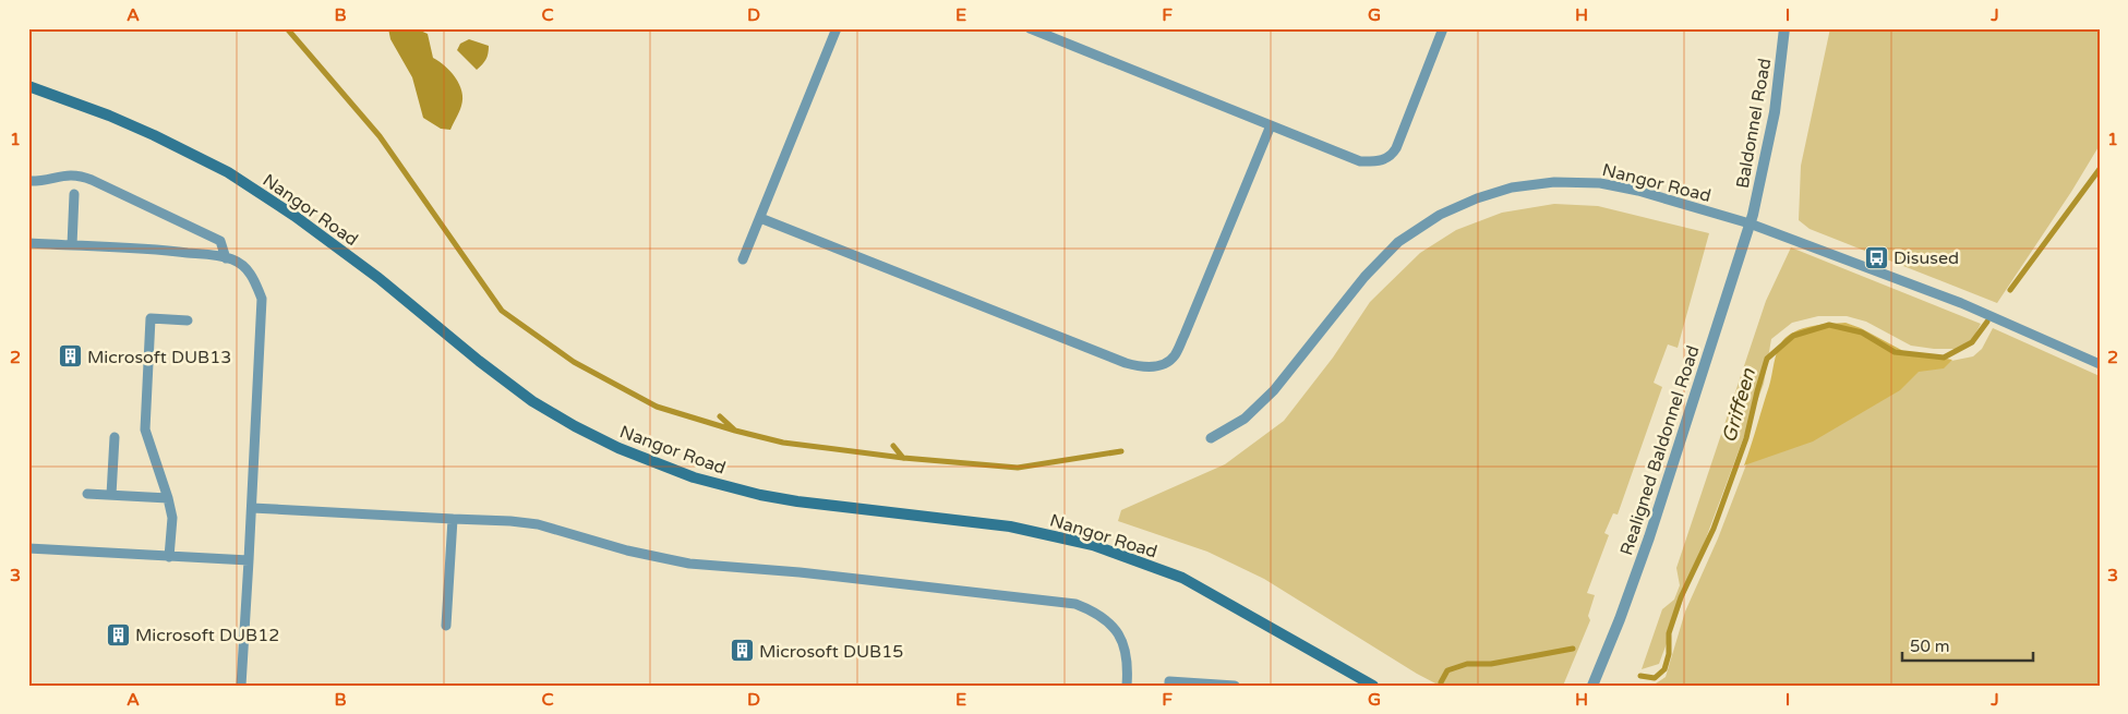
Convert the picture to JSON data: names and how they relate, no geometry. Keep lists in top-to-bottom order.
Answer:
{
  "streets": {
    "main road": ["Nangor Road"],
    "street": ["Baldonnel Road", "Realigned Baldonnel Road"]
  },
  "crossings": [
    ["Baldonnel Road", "Nangor Road"],
    ["Baldonnel Road", "Realigned Baldonnel Road"],
    ["Nangor Road", "Realigned Baldonnel Road"]
  ],
  "water": ["Griffeen"],
  "places": {
    "bus stop": ["Disused"],
    "building": ["Microsoft DUB13", "Microsoft DUB12", "Microsoft DUB15"]
  },
  "scale_bar": "50 m",
  "grid": {
    "columns": [
      "A",
      "B",
      "C",
      "D",
      "E",
      "F",
      "G",
      "H",
      "I",
      "J"
    ],
    "rows": ["1", "2", "3"]
  }
}
